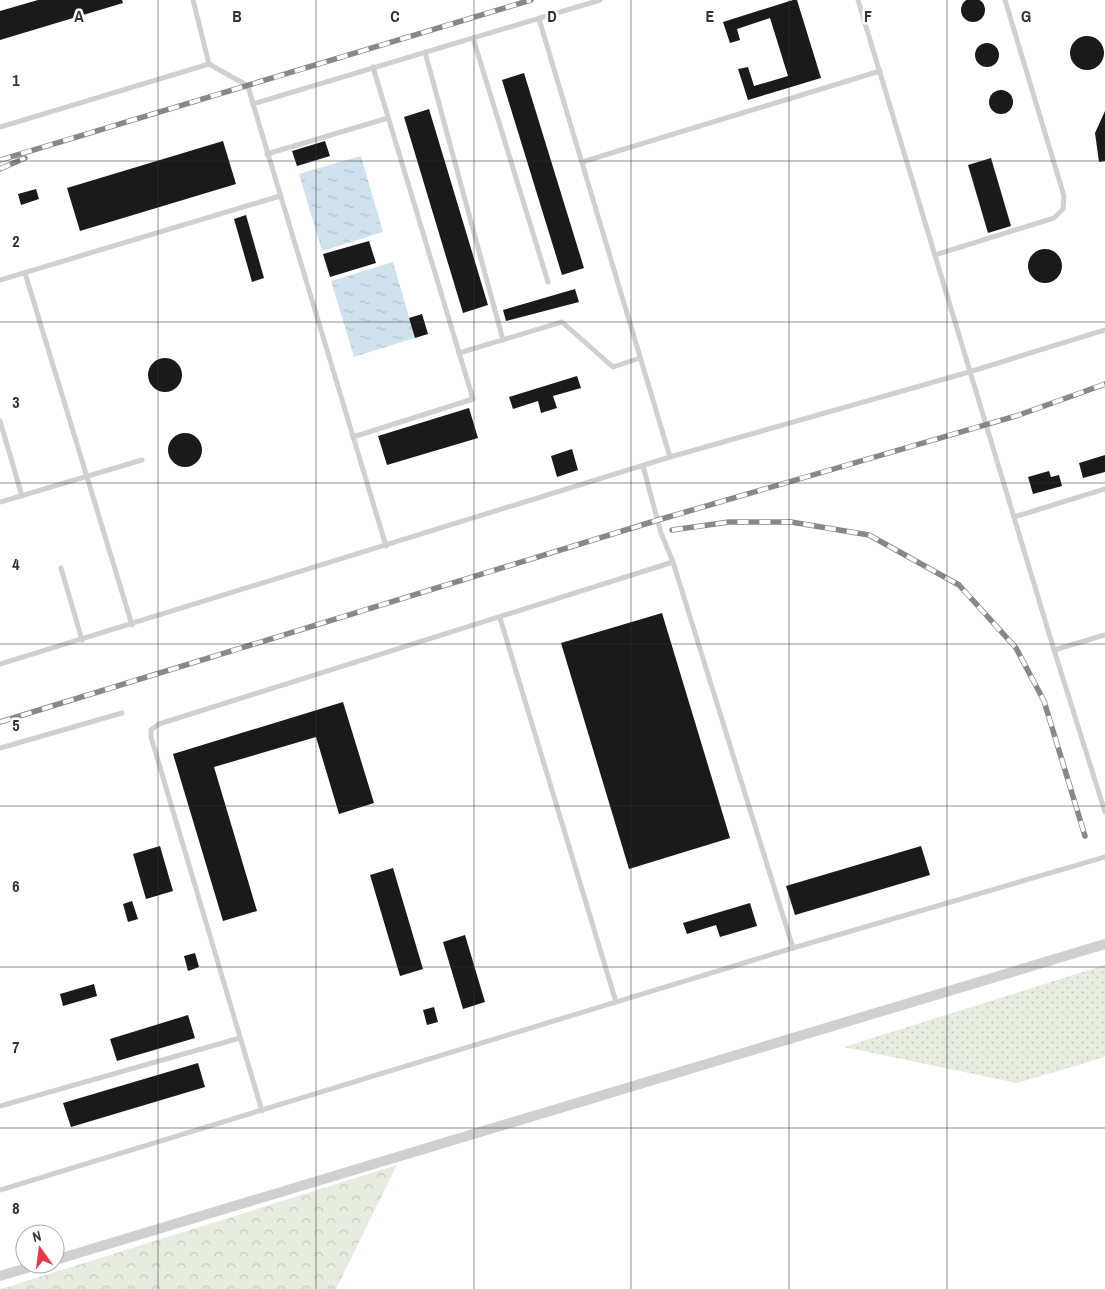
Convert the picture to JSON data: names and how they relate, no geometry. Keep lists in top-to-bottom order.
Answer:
{
  "north": "top",
  "grid": {
    "columns": [
      "A",
      "B",
      "C",
      "D",
      "E",
      "F",
      "G"
    ],
    "rows": [
      "1",
      "2",
      "3",
      "4",
      "5",
      "6",
      "7",
      "8"
    ]
  }
}
